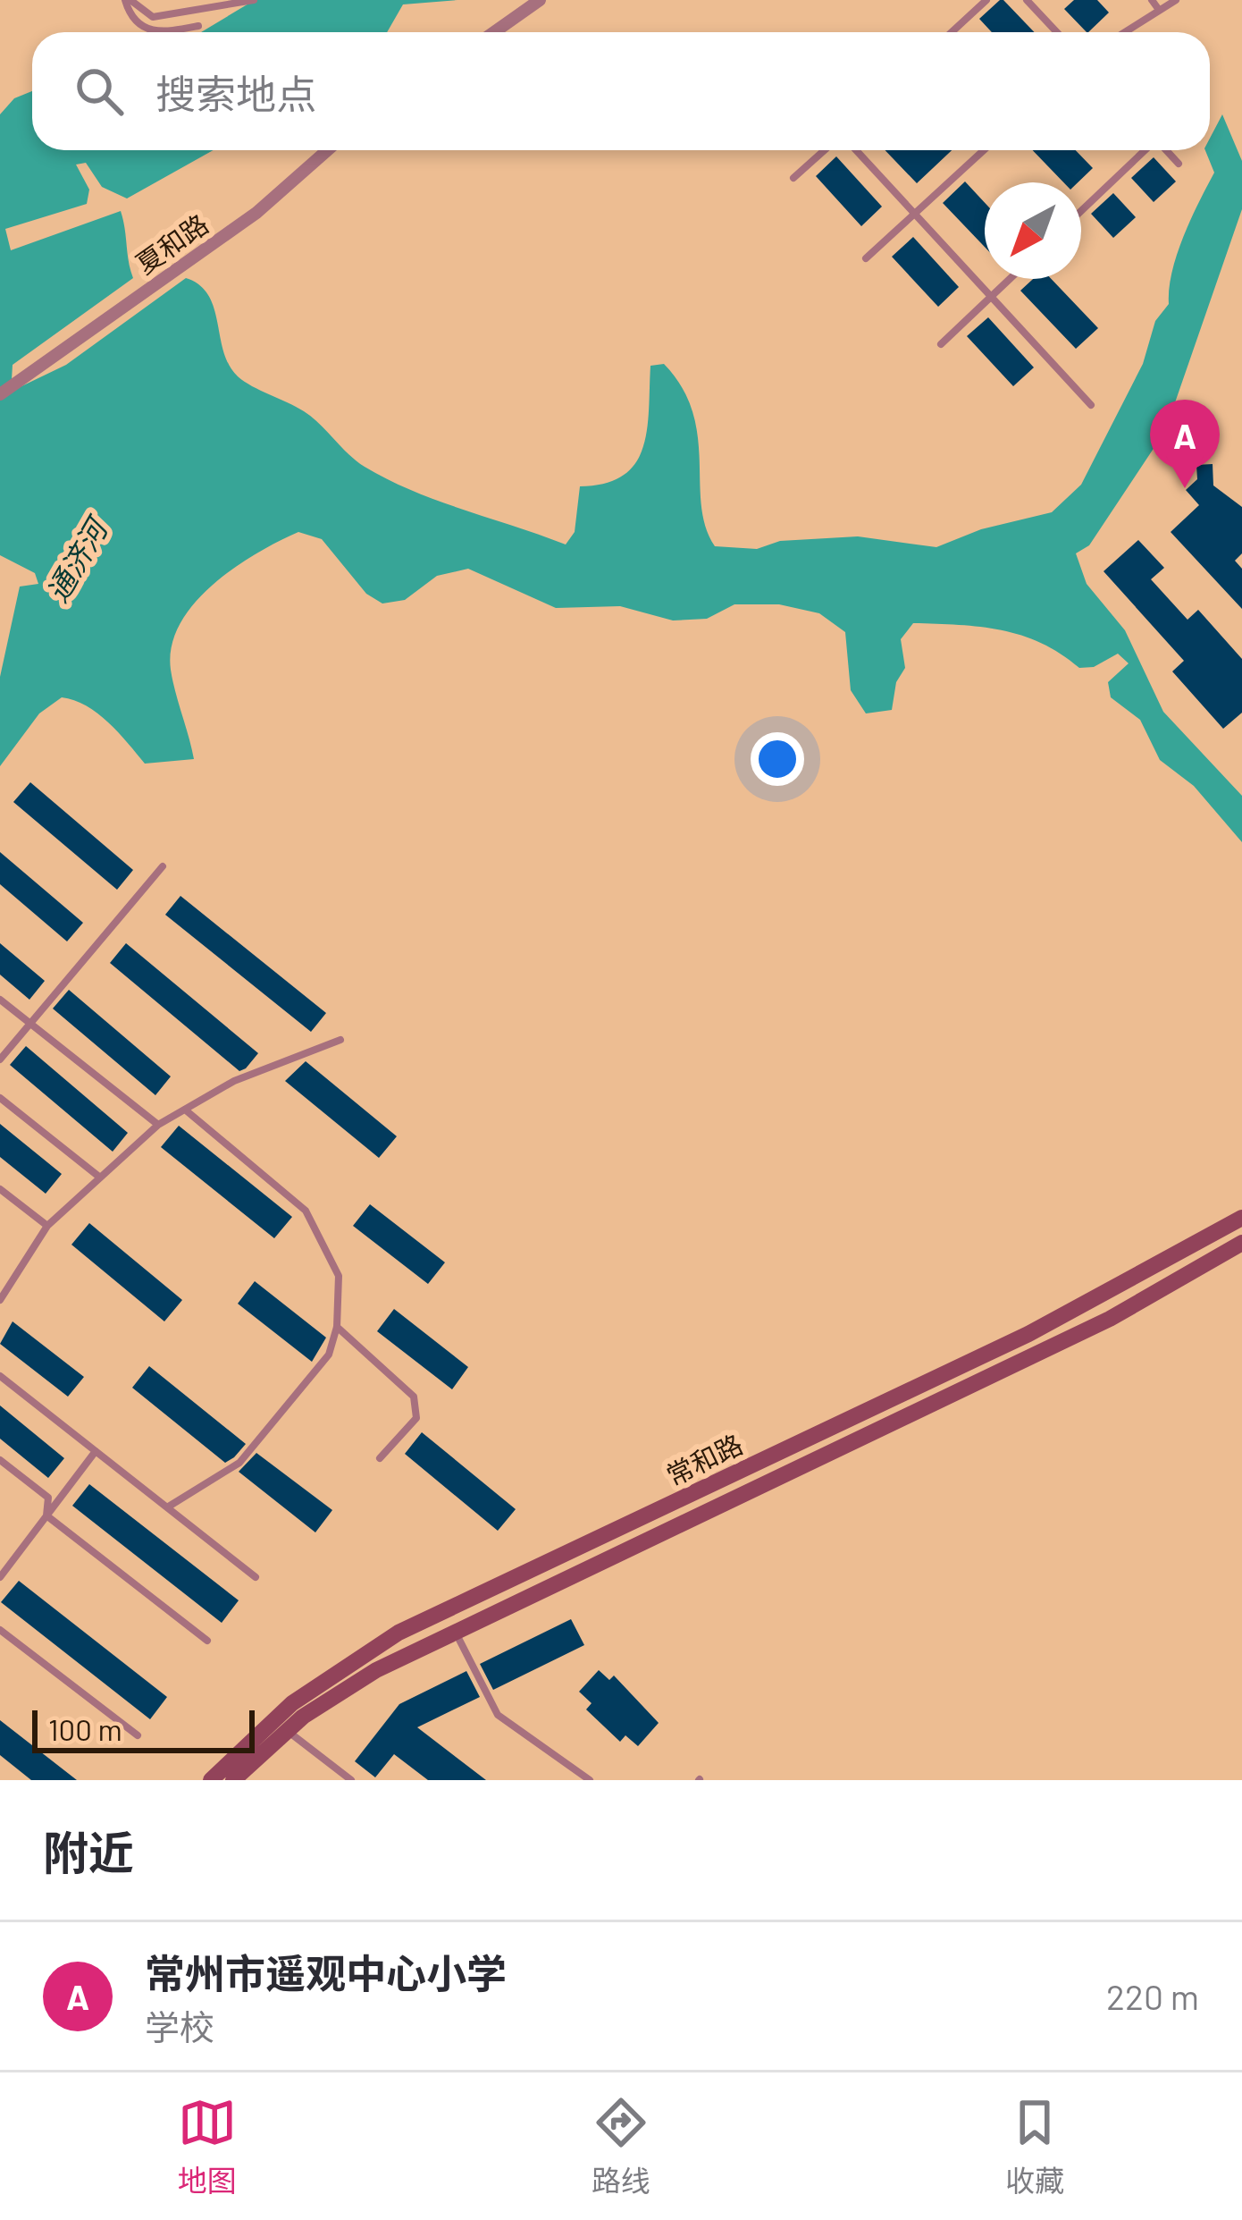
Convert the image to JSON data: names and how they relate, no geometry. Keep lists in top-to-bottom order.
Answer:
{
  "streets": {
    "street": ["夏和路", "常和路"]
  },
  "water": ["通济河"],
  "scale_bar": "100 m",
  "north": "bottom left",
  "page": {
    "search": "搜索地点",
    "pins": "A",
    "scale": "100 m",
    "heading": "附近",
    "list": [
      {
        "mark": "A",
        "name": "常州市遥观中心小学",
        "note": "学校",
        "value": "220 m"
      }
    ],
    "nav": ["地图", "路线", "收藏"]
  }
}
